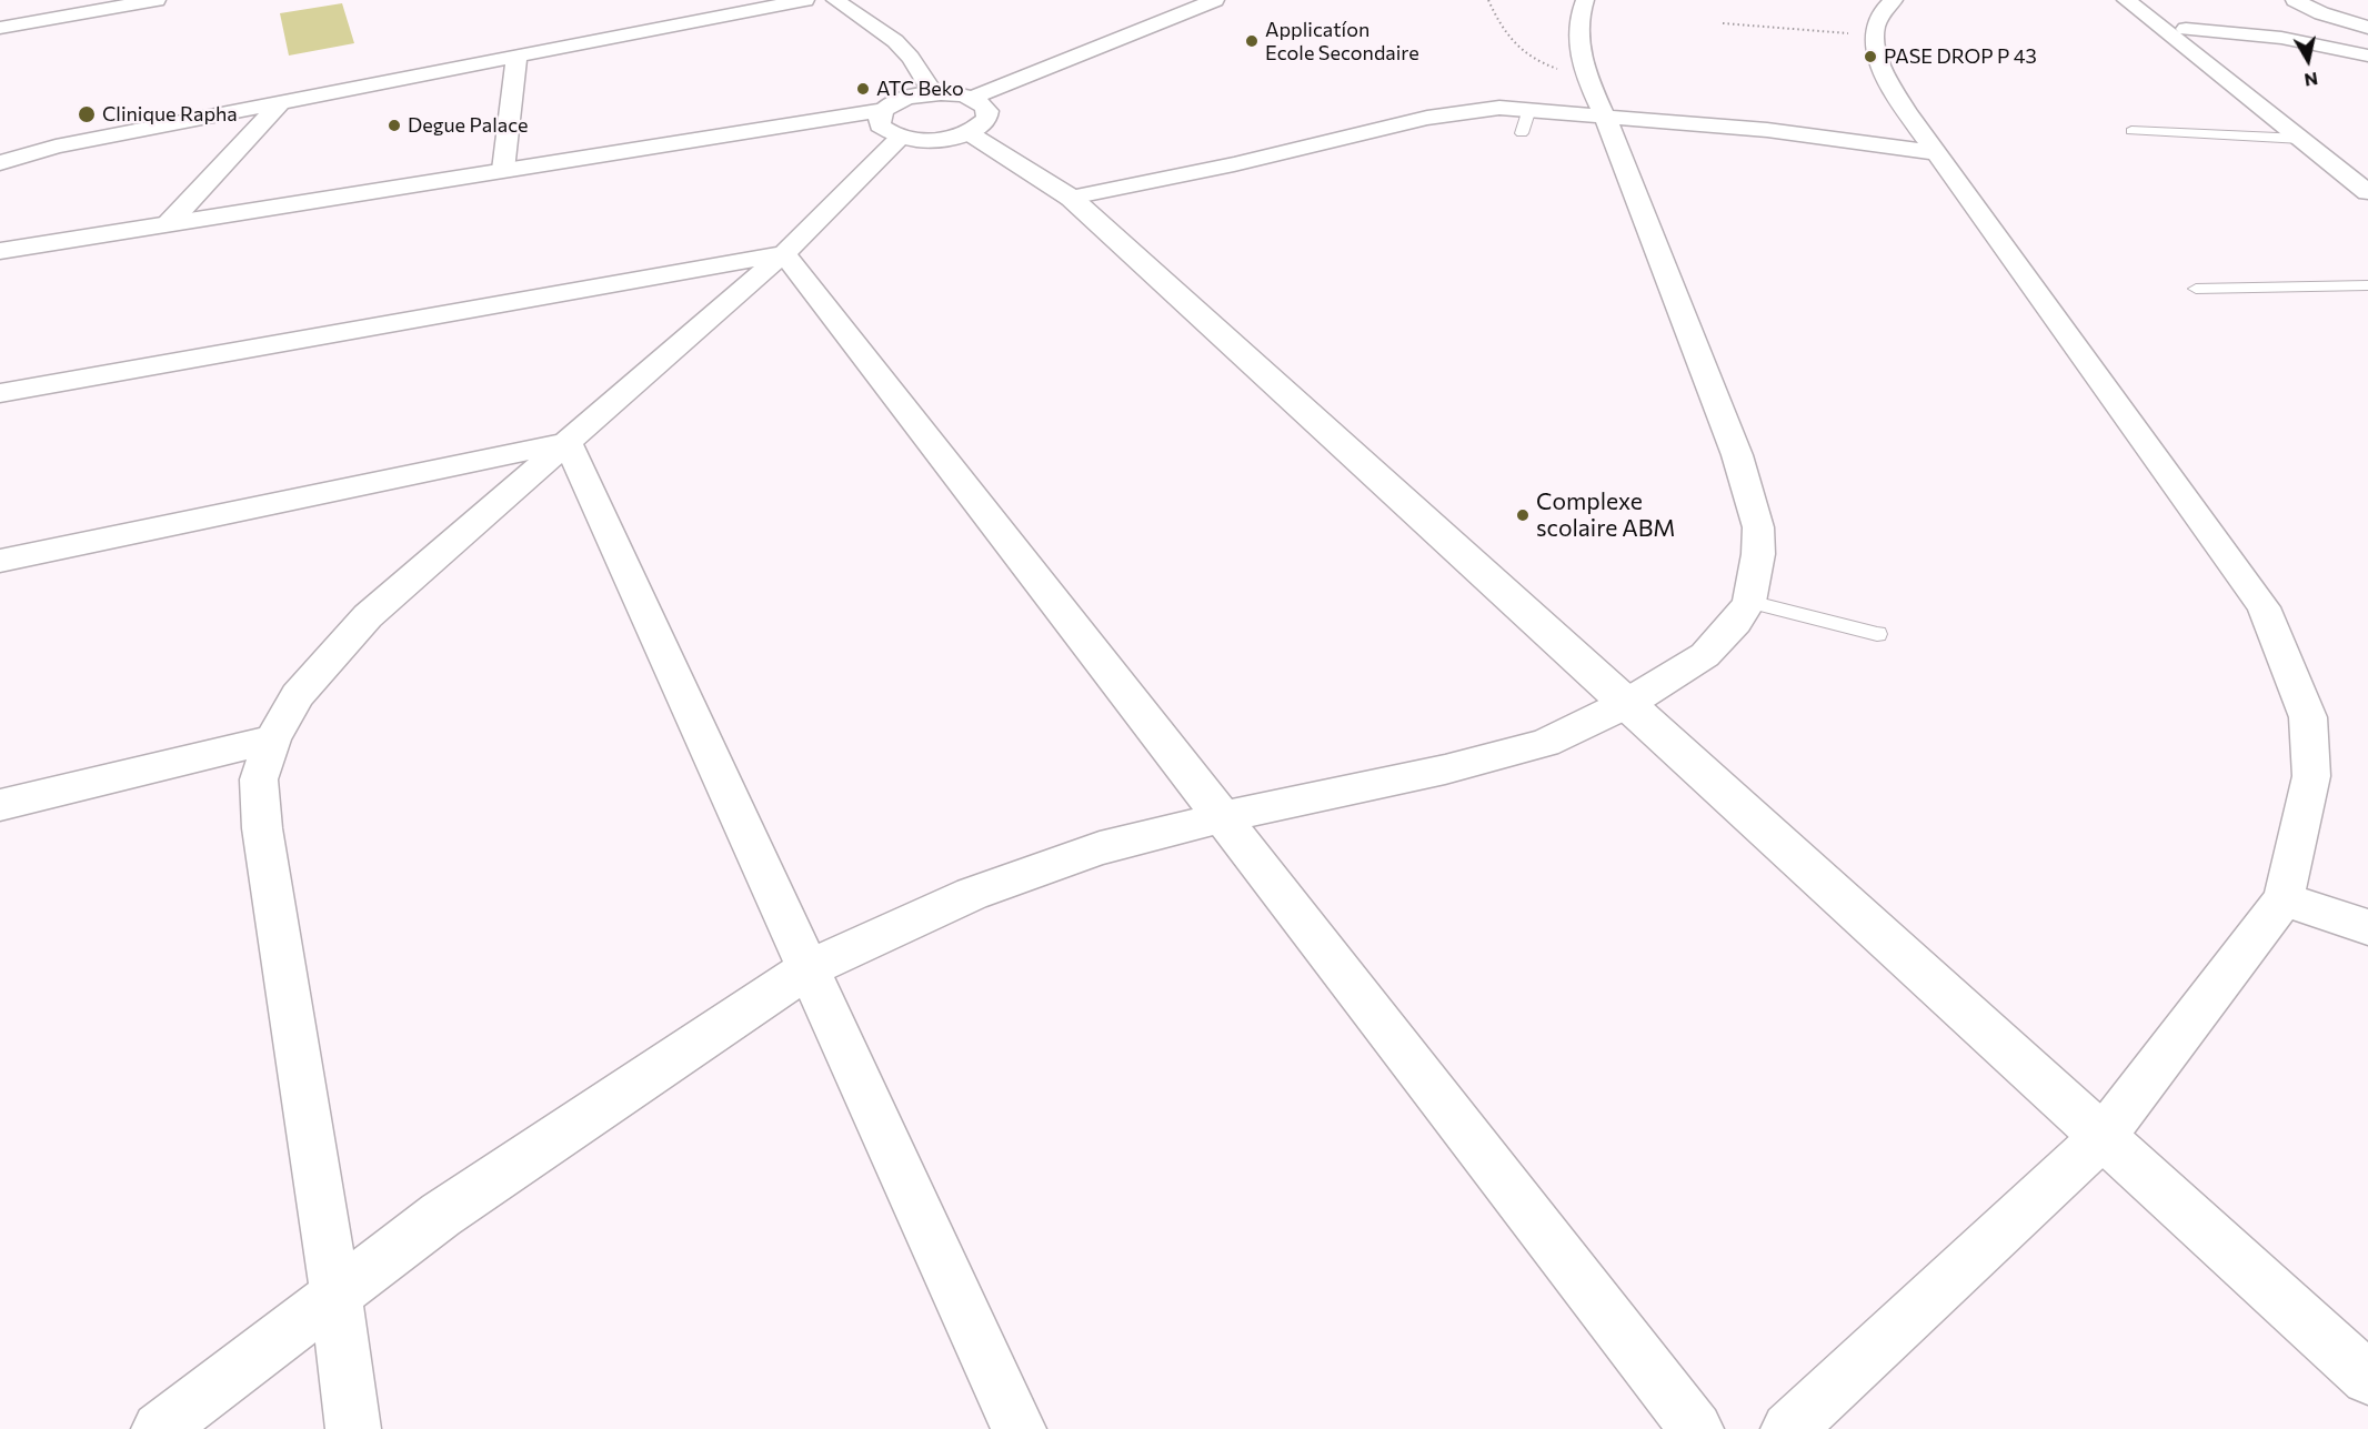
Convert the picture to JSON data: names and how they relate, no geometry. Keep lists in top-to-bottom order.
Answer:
{
  "places": [
    "Applicatíon Ecole Secondaire",
    "PASE DROP P 43",
    "ATC Beko",
    "Clinique Rapha",
    "Degue Palace",
    "Complexe scolaire ABM"
  ],
  "north": "bottom"
}
